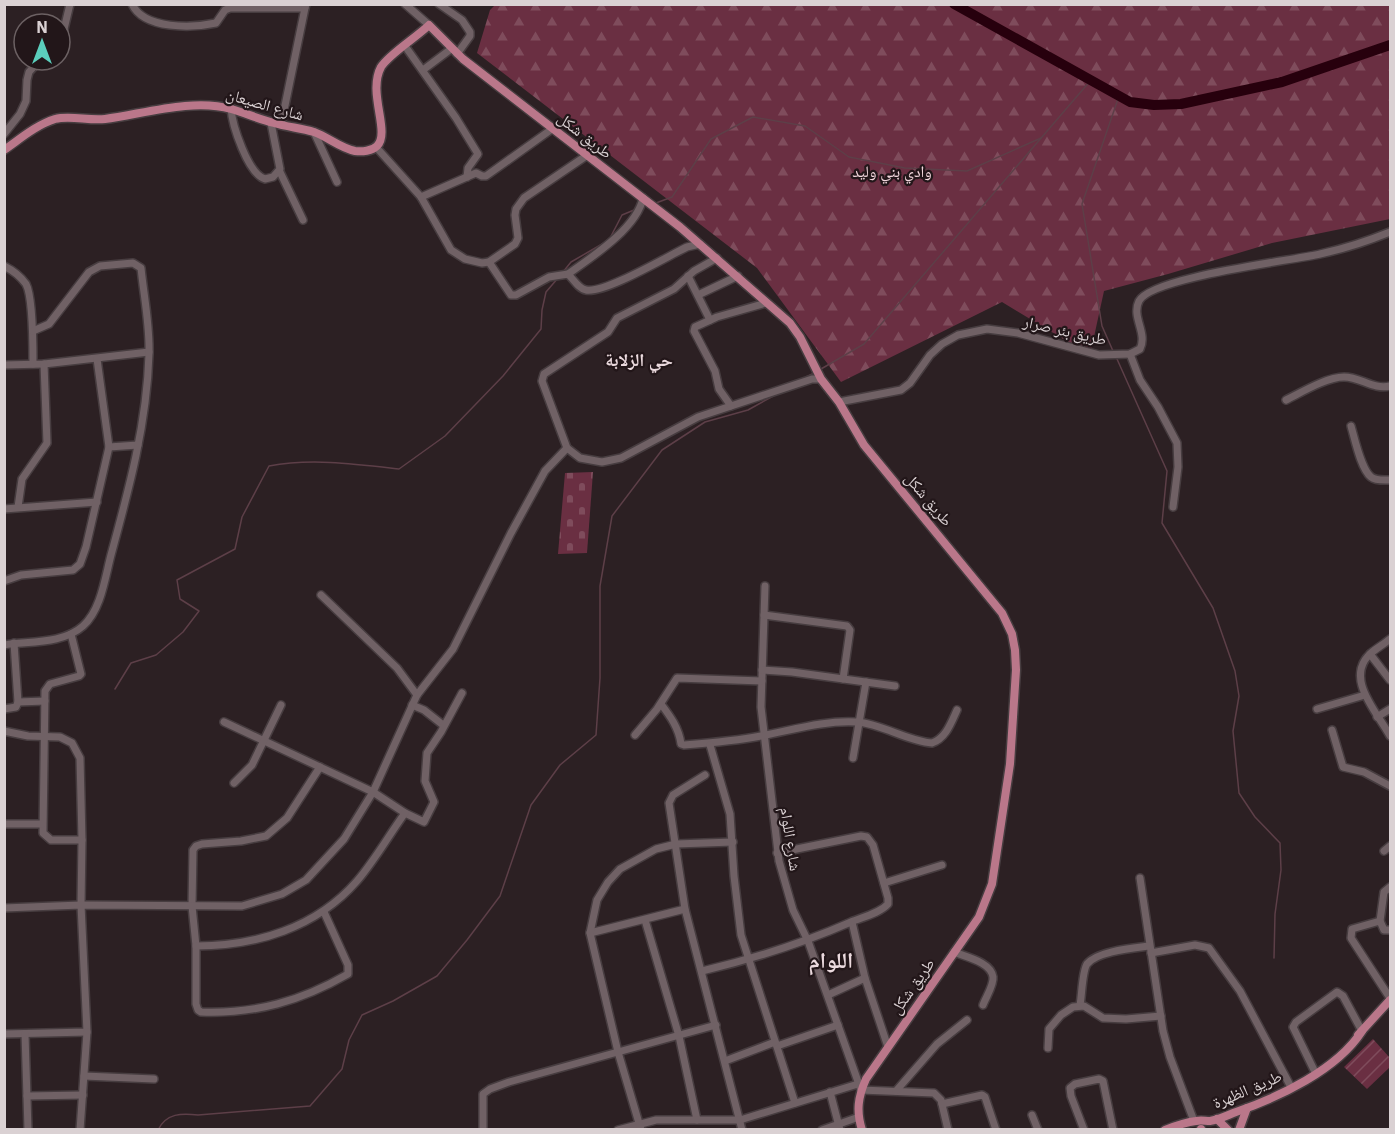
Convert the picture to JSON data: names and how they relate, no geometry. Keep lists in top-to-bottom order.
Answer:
{
  "streets": {
    "main road": ["شارع الصيعان", "طريق شكل", "طريق الظهرة"],
    "street": ["طريق بئر صرار", "شارع اللوام"]
  },
  "crossings": [
    ["طريق شكل", "طريق بئر صرار"],
    ["طريق شكل", "شارع اللوام"]
  ],
  "districts": ["حي الزلابة", "اللوام"],
  "parks": ["وادي بني وليد"],
  "north": "top"
}
